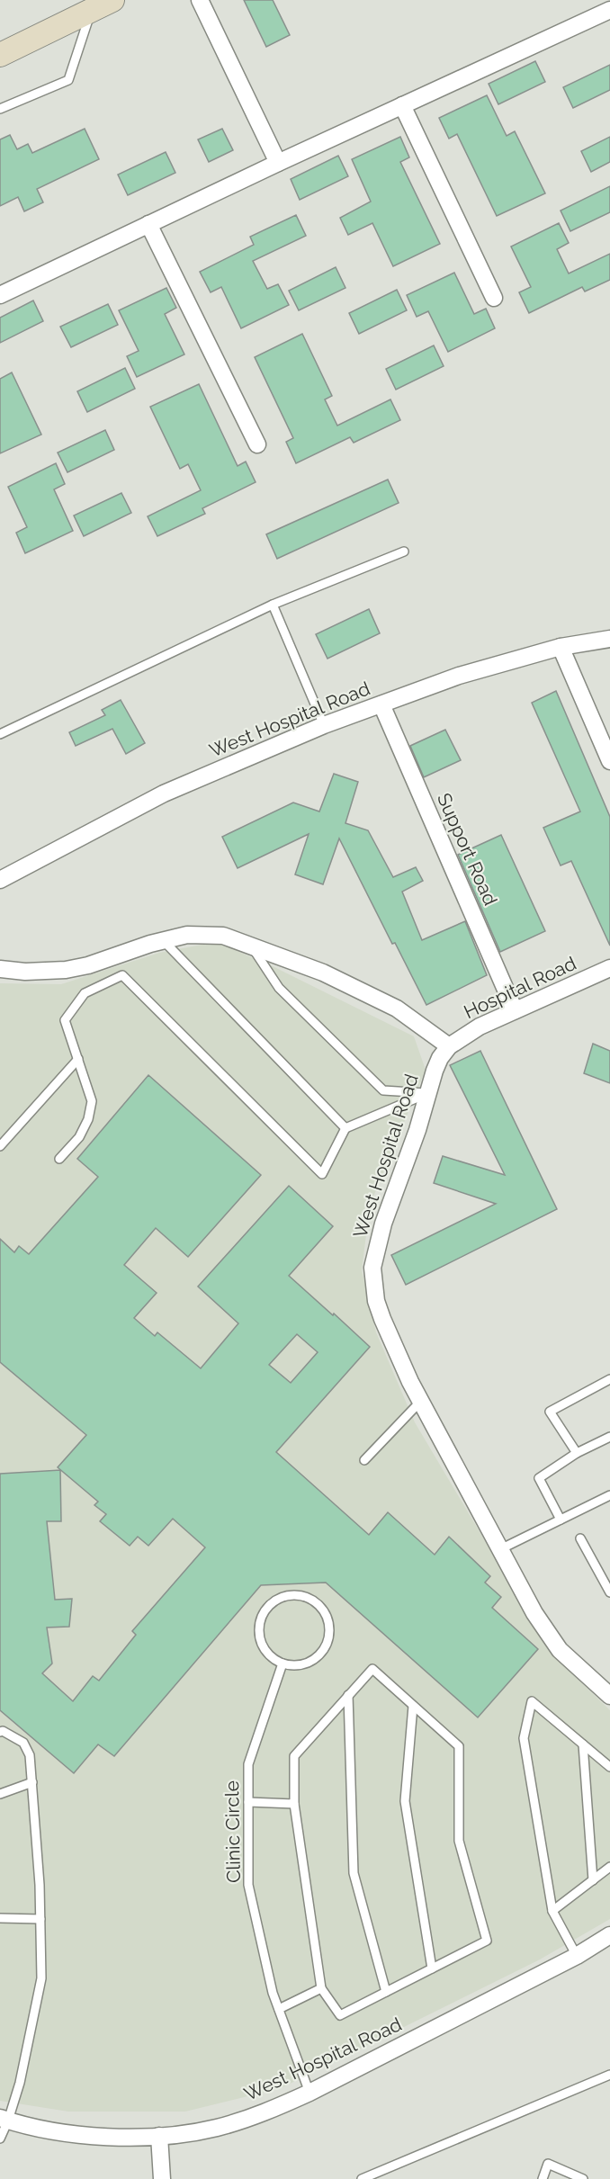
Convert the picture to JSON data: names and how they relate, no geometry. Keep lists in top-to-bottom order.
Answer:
{
  "streets": {
    "street": ["West Hospital Road", "Support Road", "Hospital Road"],
    "lane": ["Clinic Circle"]
  },
  "crossings": [
    ["West Hospital Road", "Support Road"],
    ["West Hospital Road", "Hospital Road"],
    ["West Hospital Road", "Clinic Circle"],
    ["Support Road", "Hospital Road"]
  ]
}
